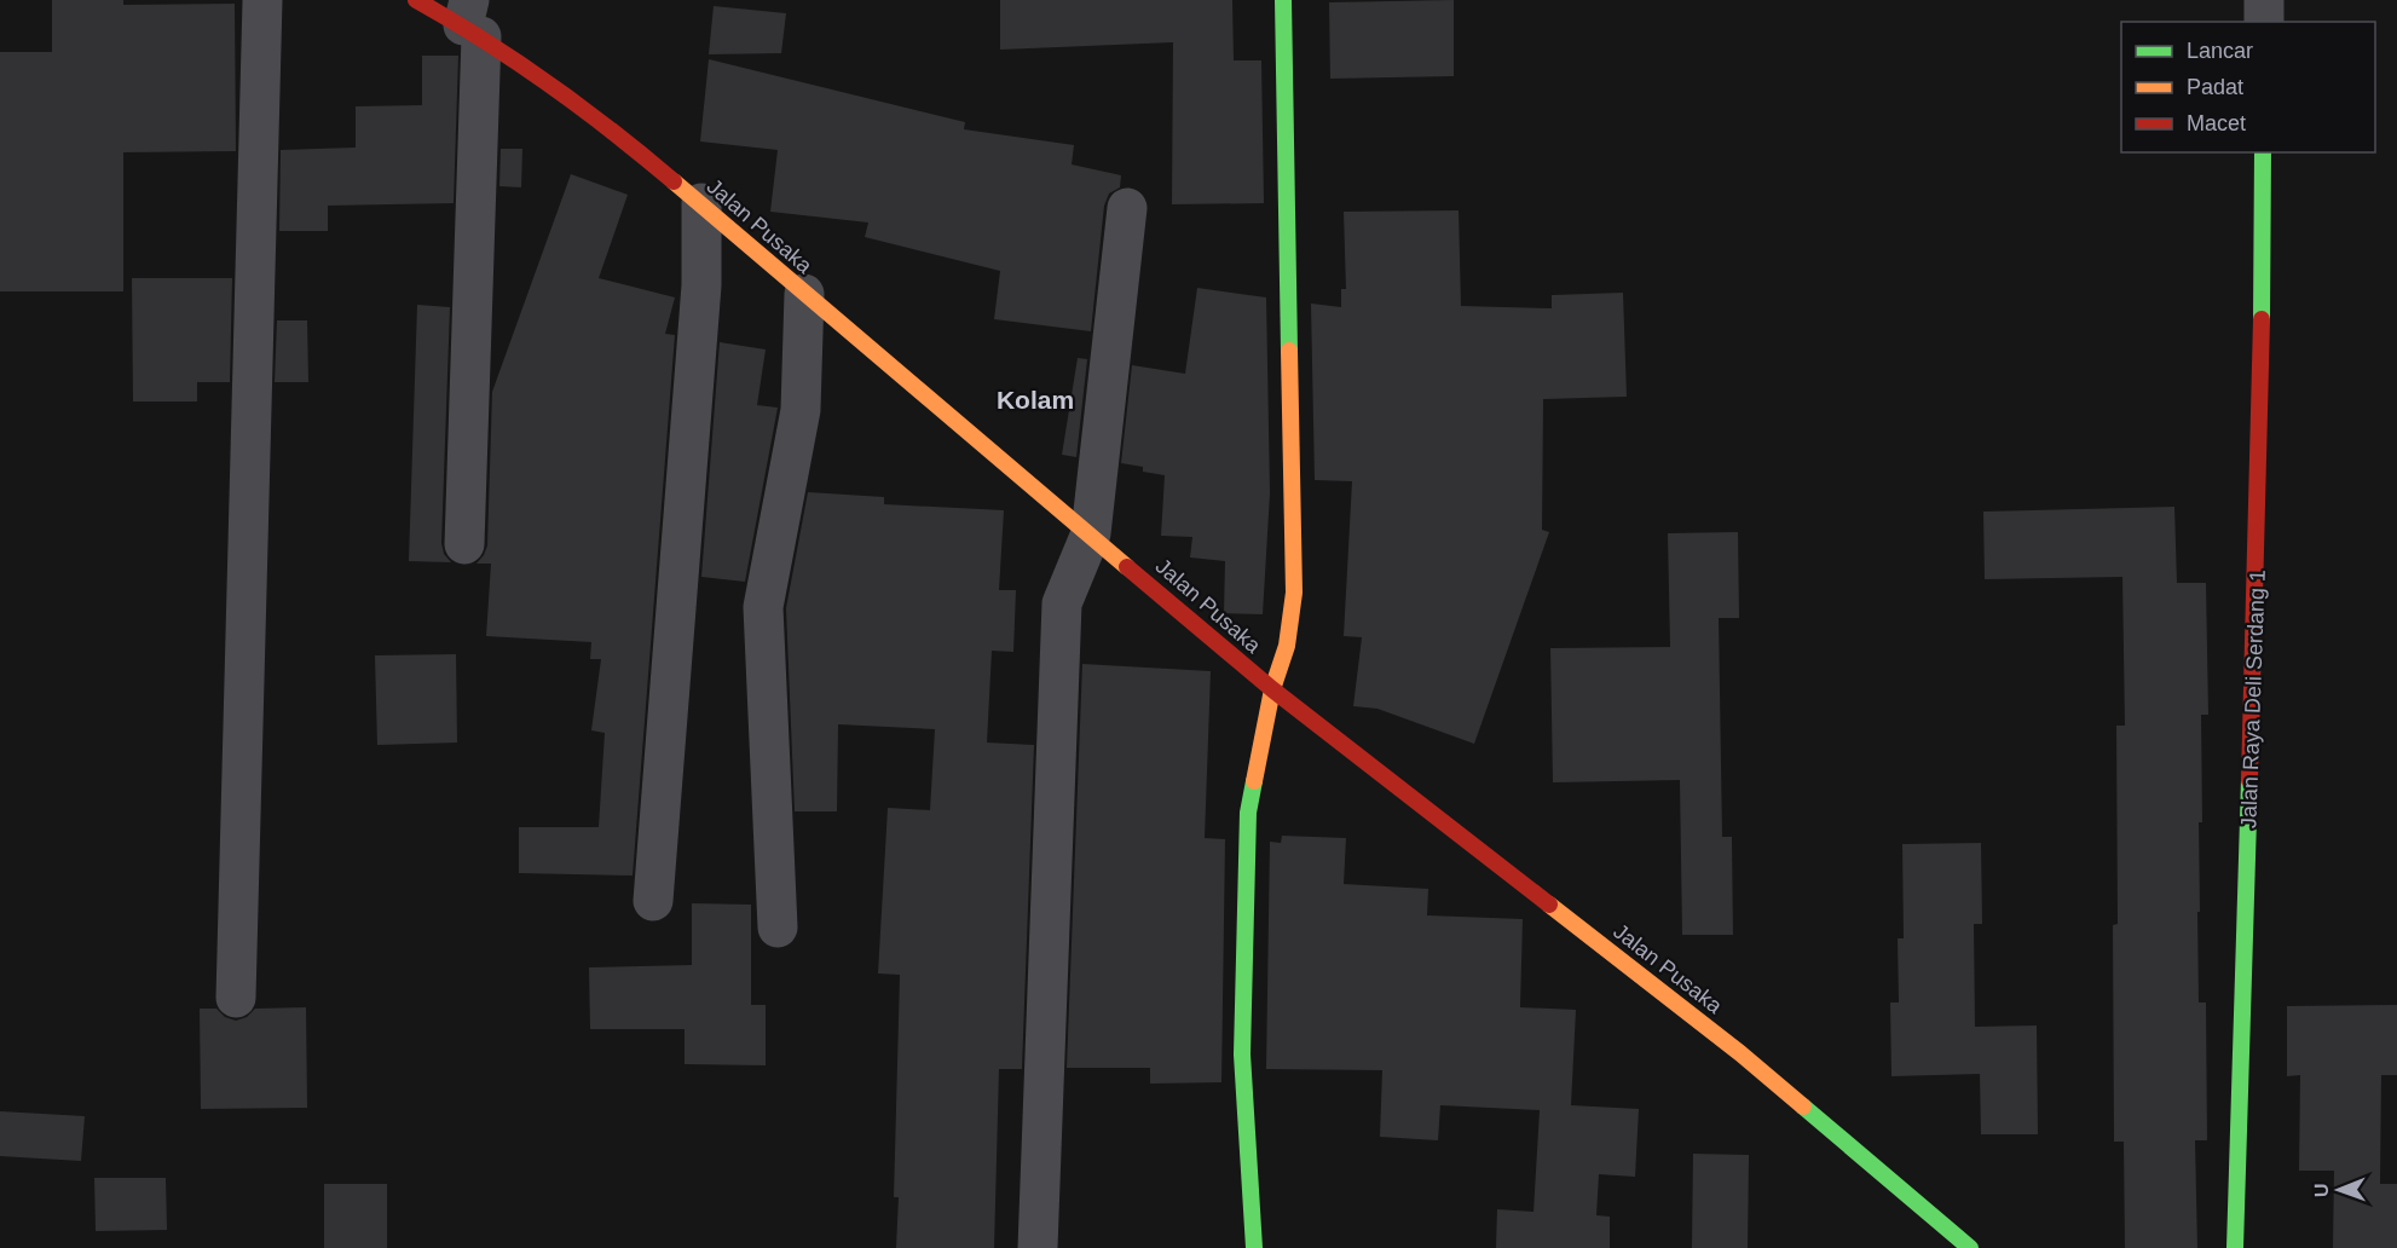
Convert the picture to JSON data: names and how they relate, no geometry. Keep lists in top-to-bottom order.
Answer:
{
  "streets": {
    "street": ["Jalan Pusaka", "Jalan Raya Deli Serdang 1"]
  },
  "districts": ["Kolam"],
  "legend": ["Lancar", "Padat", "Macet"],
  "north": "left"
}
